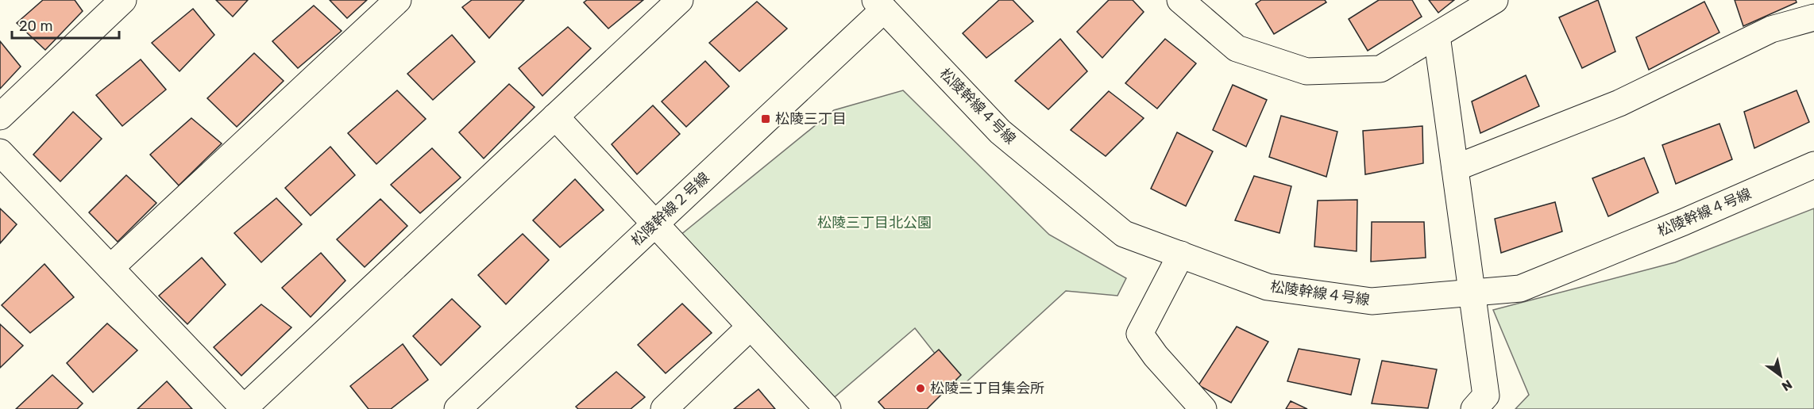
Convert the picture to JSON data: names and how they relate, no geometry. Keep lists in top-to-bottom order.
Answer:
{
  "streets": {
    "street": ["松陵幹線４号線", "松陵幹線２号線"]
  },
  "crossings": [
    ["松陵幹線４号線", "松陵幹線２号線"]
  ],
  "parks": ["松陵三丁目北公園"],
  "places": {
    "transit": ["松陵三丁目"],
    "other": ["松陵三丁目集会所"]
  },
  "scale_bar": "20 m",
  "north": "bottom right"
}
